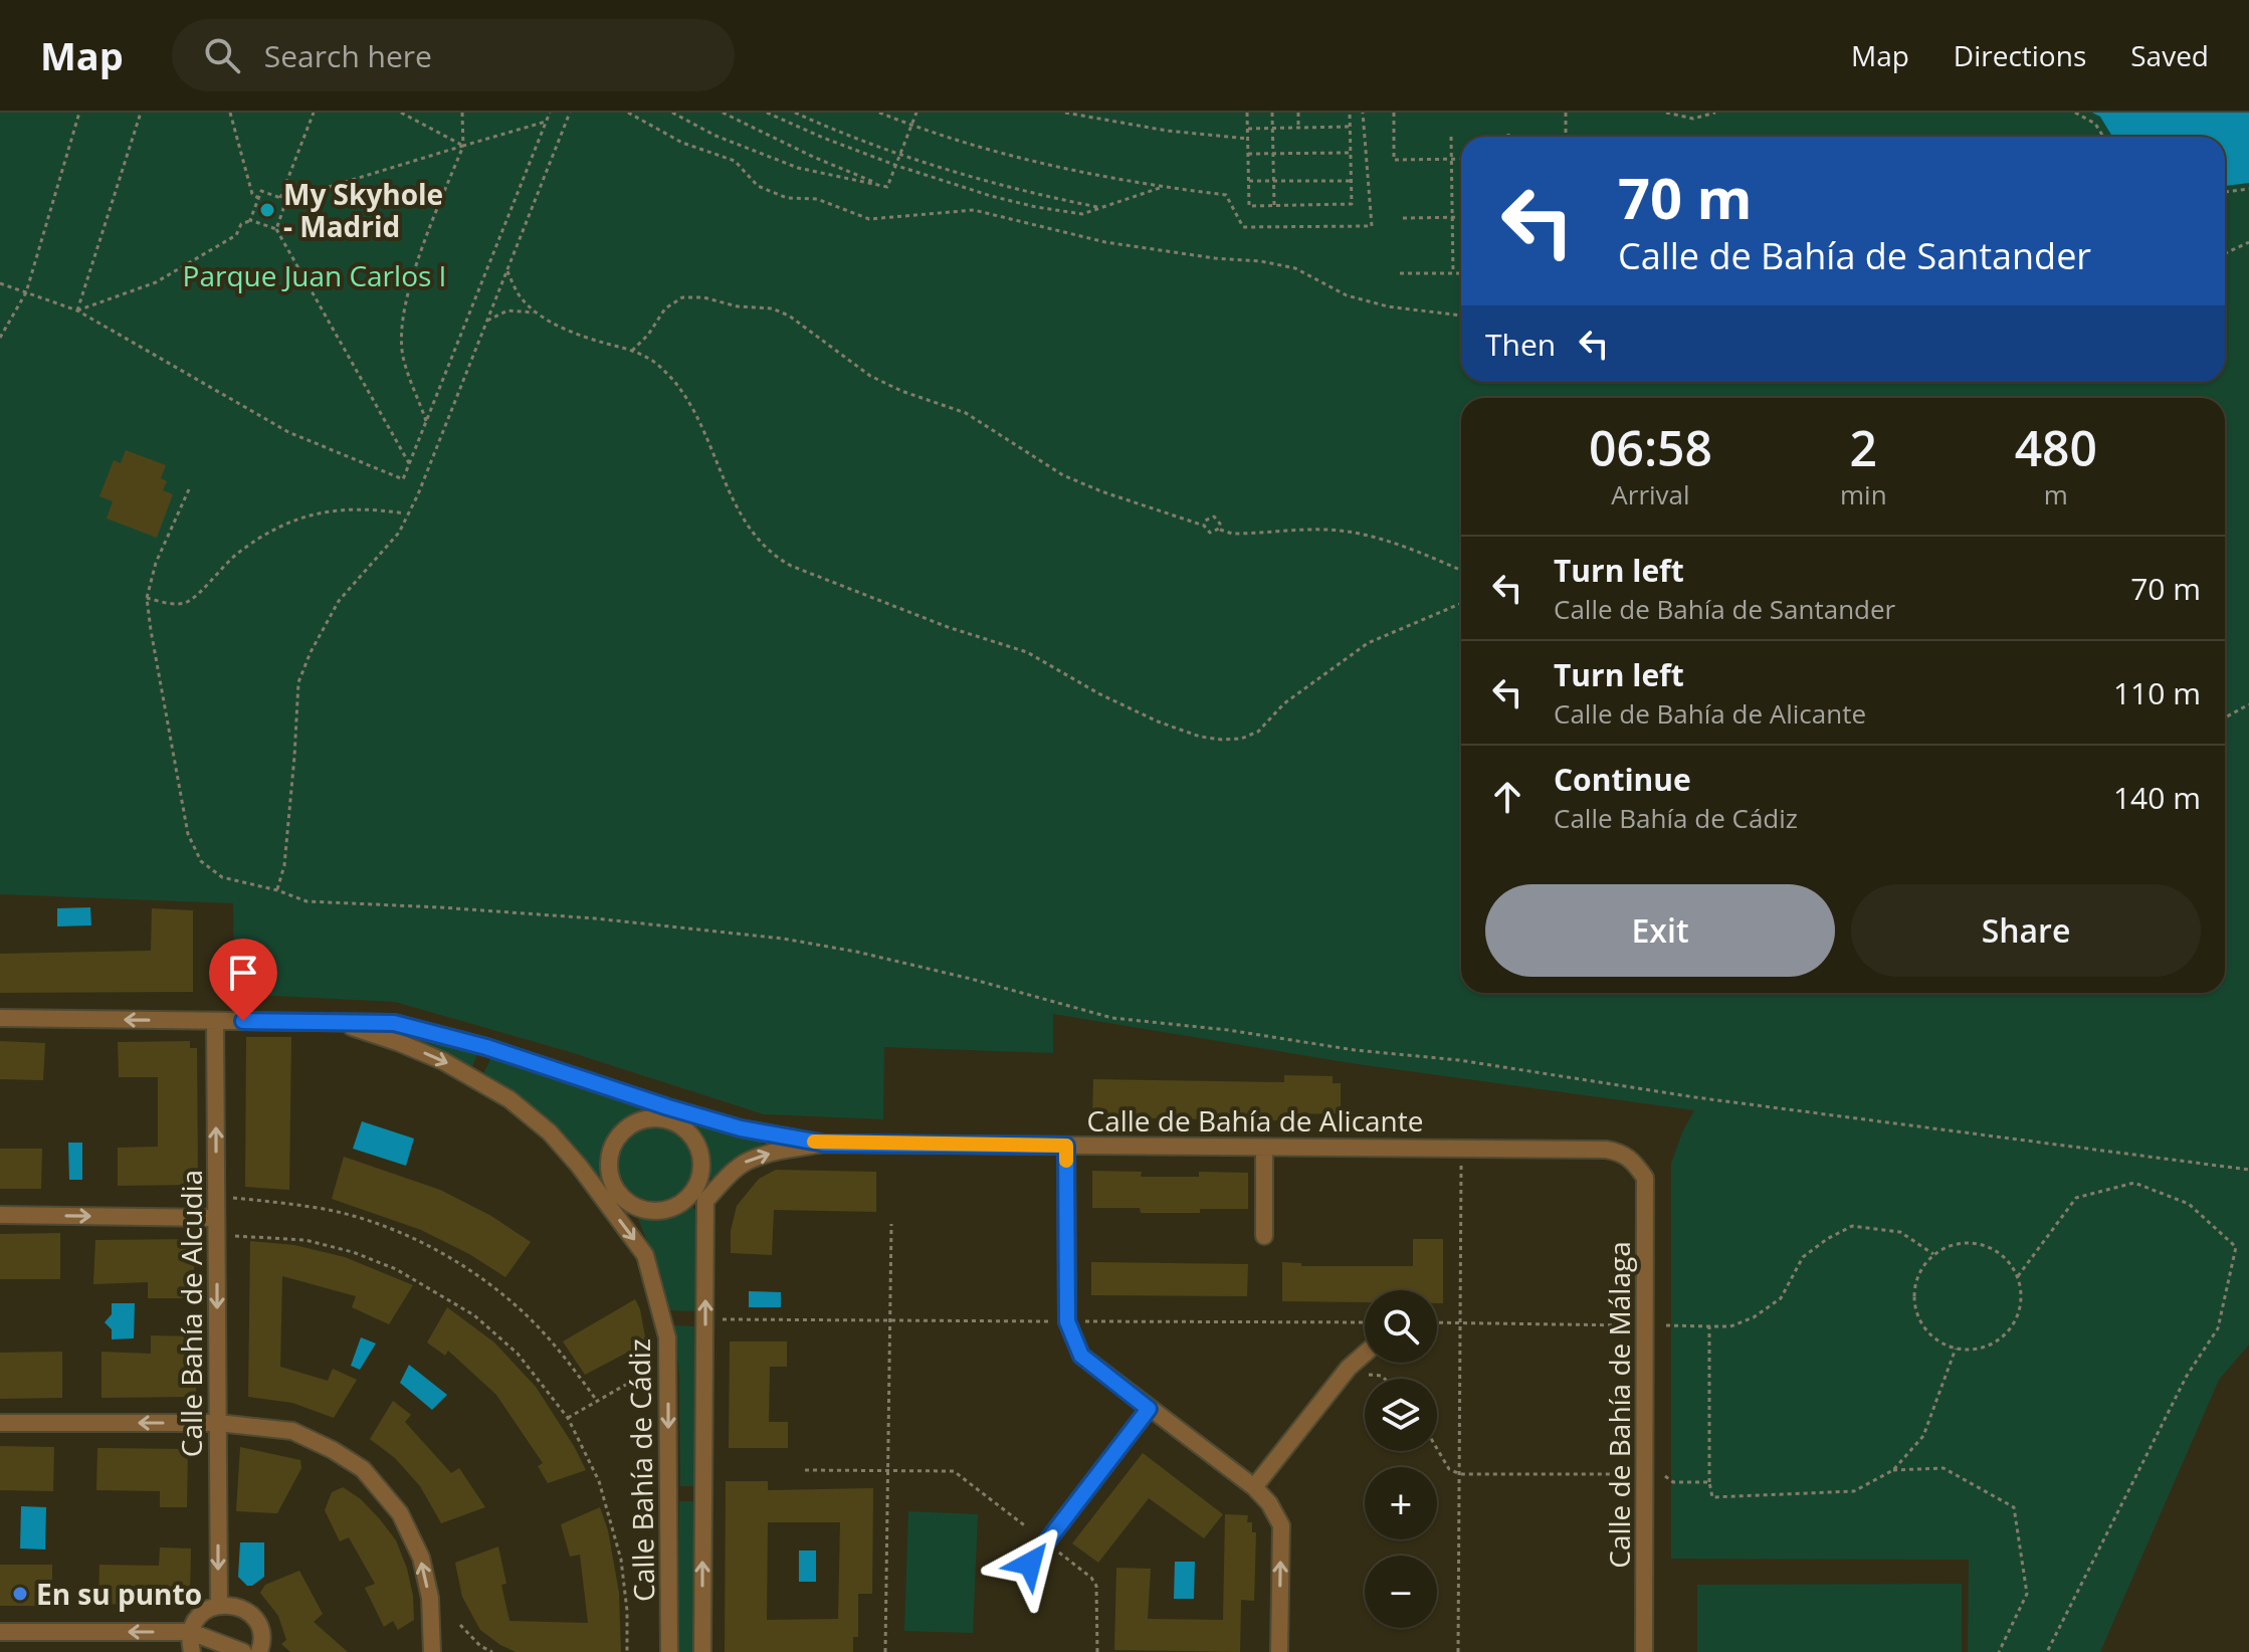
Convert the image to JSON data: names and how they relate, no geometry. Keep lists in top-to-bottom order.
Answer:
{
  "streets": {
    "street": [
      "Calle de Bahía de Alicante",
      "Calle Bahía de Alcudia",
      "Calle de Bahía de Málaga",
      "Calle Bahía de Cádiz"
    ]
  },
  "crossings": [
    ["Calle de Bahía de Alicante", "Calle de Bahía de Málaga"],
    ["Calle de Bahía de Alicante", "Calle Bahía de Cádiz"],
    ["Calle Bahía de Alcudia", "Calle Bahía de Cádiz"]
  ],
  "parks": ["Parque Juan Carlos I"],
  "places": ["My Skyhole - Madrid", "En su punto"],
  "page": {
    "header": "Map",
    "search": "Search here",
    "nav": ["Map", "Directions", "Saved"],
    "turn": ["70 m", "Calle de Bahía de Santander"],
    "then": "Then",
    "eta": [
      "06:58",
      "Arrival",
      "2",
      "min",
      "480",
      "m"
    ],
    "list": [
      {
        "name": "Turn left",
        "note": "Calle de Bahía de Santander",
        "value": "70 m"
      },
      {
        "name": "Turn left",
        "note": "Calle de Bahía de Alicante",
        "value": "110 m"
      },
      {
        "name": "Continue",
        "note": "Calle Bahía de Cádiz",
        "value": "140 m"
      }
    ],
    "buttons": ["Exit", "Share"],
    "map_buttons": ["+", "−"]
  }
}
